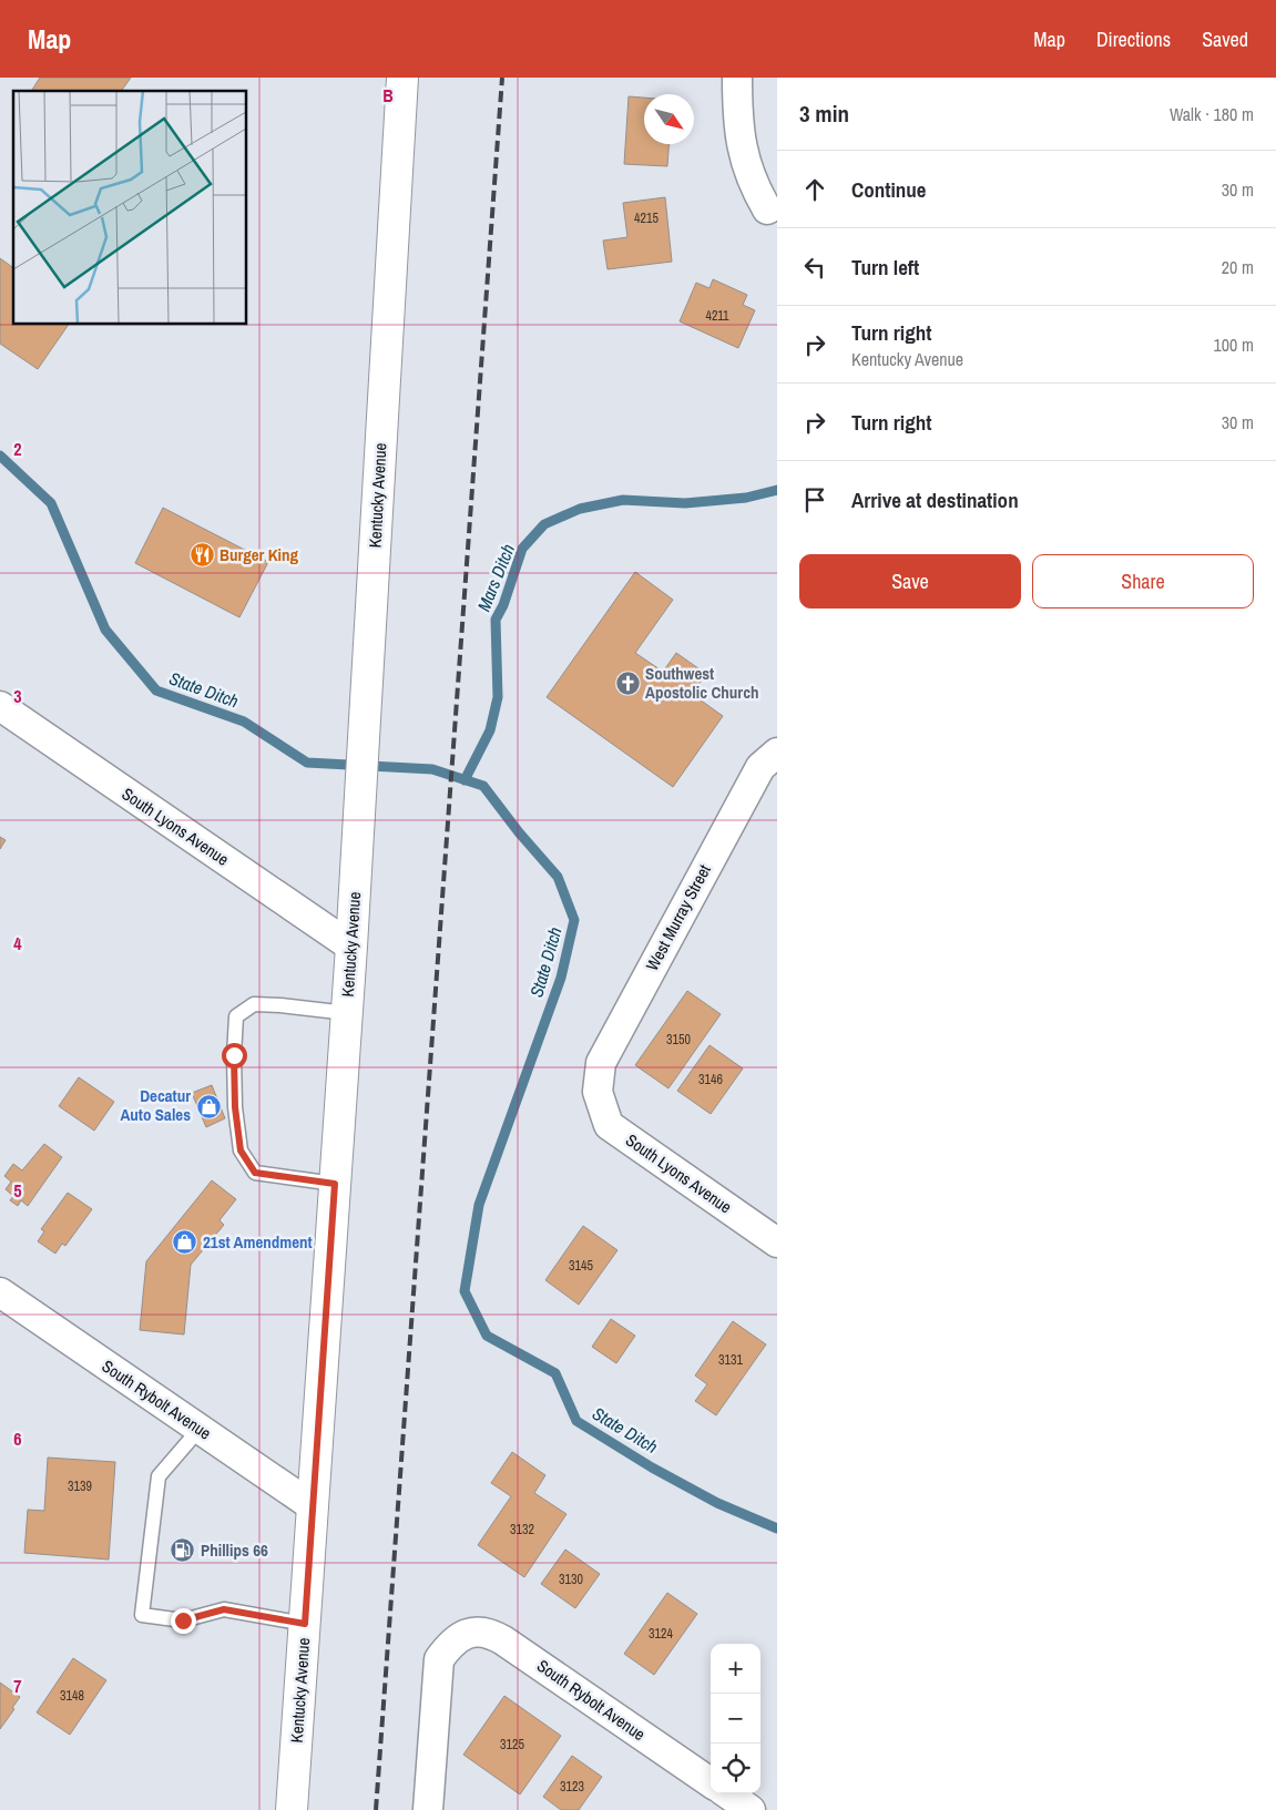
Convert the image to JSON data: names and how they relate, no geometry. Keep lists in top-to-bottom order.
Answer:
{
  "streets": {
    "main road": ["Kentucky Avenue"],
    "street": ["South Lyons Avenue", "West Murray Street", "South Rybolt Avenue"]
  },
  "crossings": [
    ["Kentucky Avenue", "South Lyons Avenue"],
    ["Kentucky Avenue", "South Rybolt Avenue"],
    ["South Lyons Avenue", "West Murray Street"]
  ],
  "water": ["Mars Ditch", "State Ditch"],
  "places": {
    "restaurant": ["Burger King"],
    "church": ["Southwest Apostolic Church"],
    "shop": ["Decatur Auto Sales", "21st Amendment"],
    "fuel station": ["Phillips 66"]
  },
  "house_numbers": [
    "4215",
    "4211",
    "3150",
    "3146",
    "3145",
    "3131",
    "3139",
    "3132",
    "3130",
    "3124",
    "3148",
    "3125",
    "3123"
  ],
  "north": "bottom right",
  "page": {
    "header": "Map",
    "nav": ["Map", "Directions", "Saved"],
    "heading": ["3 min", "Walk · 180 m"],
    "list": [
      ["Continue", "30 m"],
      ["Turn left", "20 m"],
      ["Turn right", "Kentucky Avenue", "100 m"],
      ["Turn right", "30 m"],
      "Arrive at destination"
    ],
    "buttons": ["Save", "Share"],
    "map_buttons": ["+", "−"]
  },
  "grid": {
    "columns": ["B"],
    "rows": [
      "2",
      "3",
      "4",
      "5",
      "6",
      "7"
    ]
  }
}
